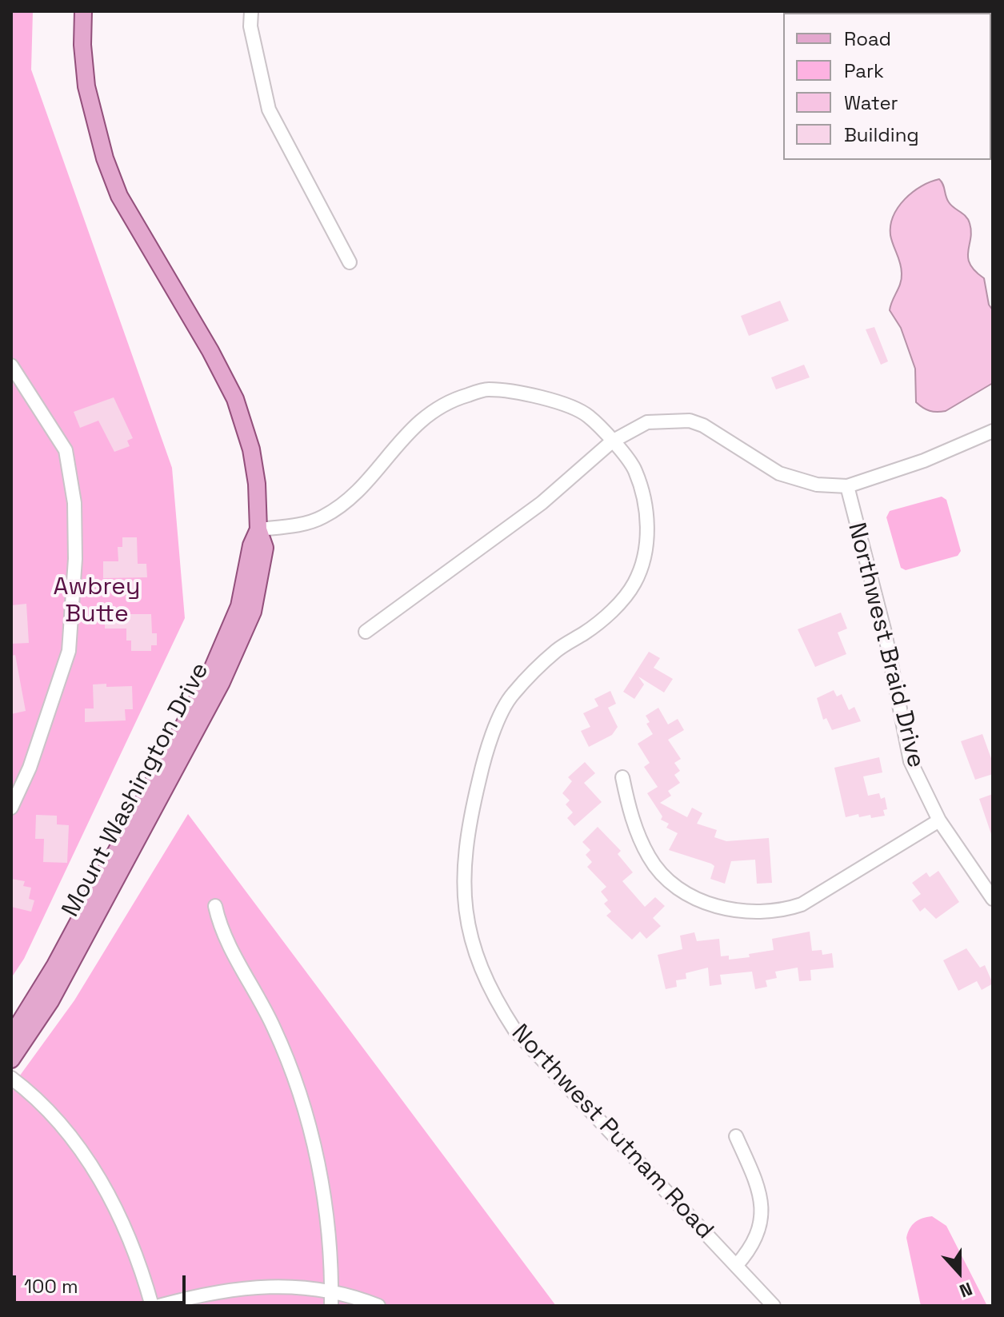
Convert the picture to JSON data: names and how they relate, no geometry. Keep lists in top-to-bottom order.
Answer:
{
  "streets": {
    "main road": ["Mount Washington Drive"],
    "street": ["Northwest Braid Drive", "Northwest Putnam Road"]
  },
  "crossings": [
    ["Mount Washington Drive", "Northwest Putnam Road"]
  ],
  "parks": ["Awbrey Butte"],
  "legend": [
    "Road",
    "Park",
    "Water",
    "Building"
  ],
  "scale_bar": "100 m",
  "north": "bottom"
}
